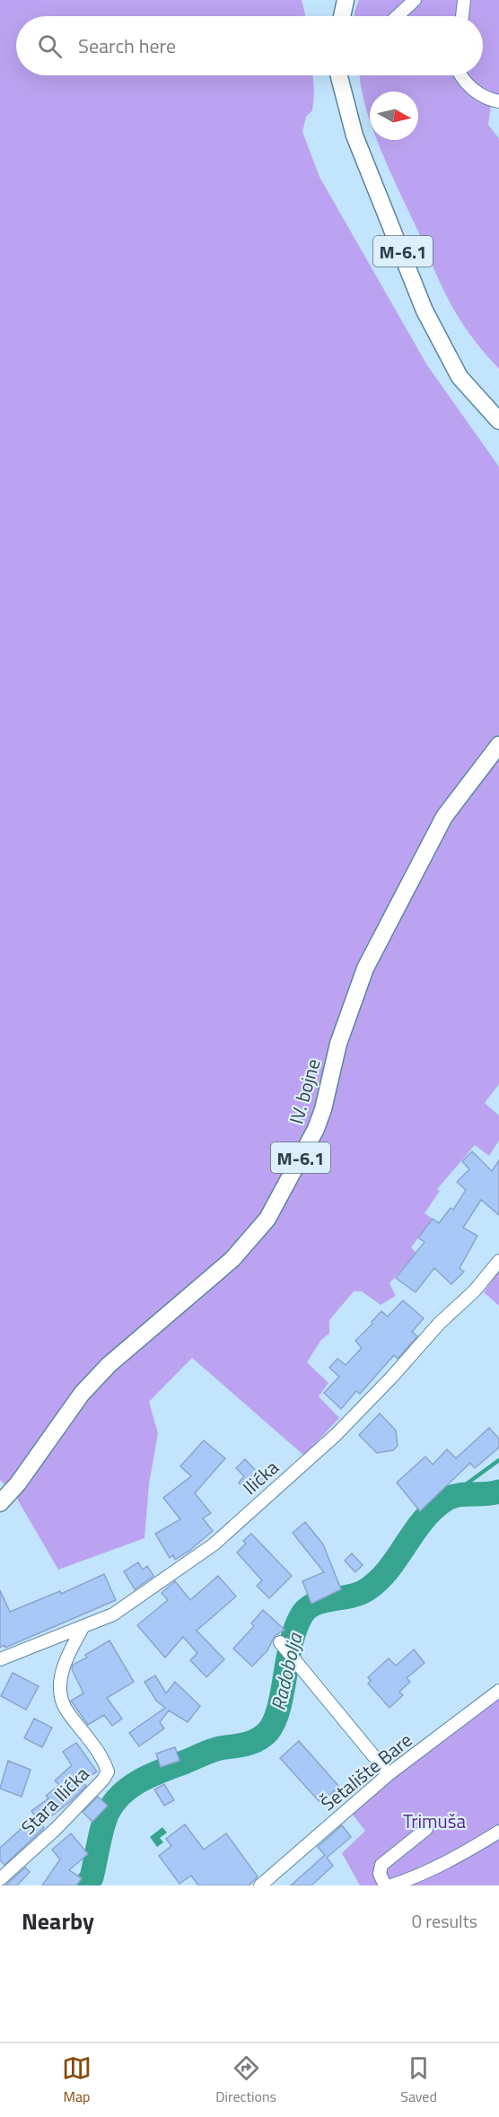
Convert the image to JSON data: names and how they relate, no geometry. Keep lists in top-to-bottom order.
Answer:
{
  "streets": {
    "main road": ["M-6.1", "IV. bojne"],
    "street": ["Ilićka", "Šetalište Bare", "Stara Ilićka"]
  },
  "crossings": [
    ["Ilićka", "Stara Ilićka"]
  ],
  "water": ["Radobolja"],
  "parks": ["Trimuša"],
  "north": "right",
  "page": {
    "search": "Search here",
    "heading": ["Nearby", "0 results"],
    "nav": ["Map", "Directions", "Saved"]
  }
}
